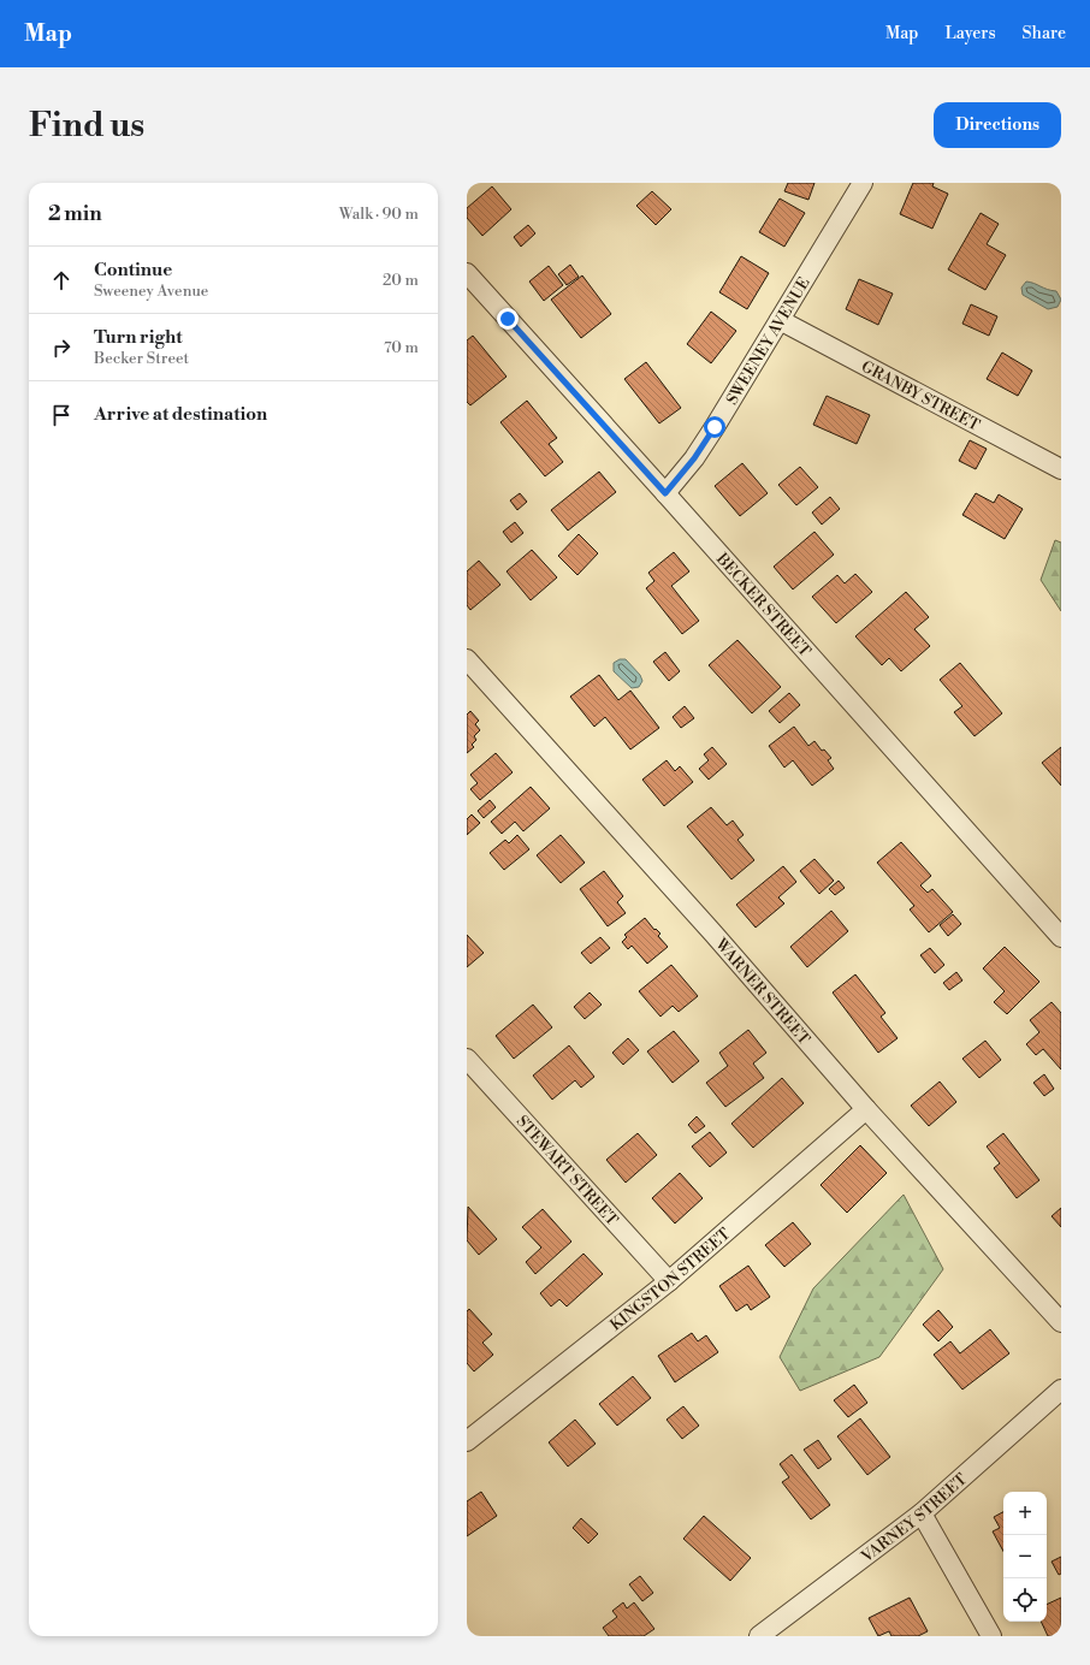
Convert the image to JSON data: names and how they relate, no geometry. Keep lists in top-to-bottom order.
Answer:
{
  "streets": {
    "street": [
      "SWEENEY AVENUE",
      "GRANBY STREET",
      "BECKER STREET",
      "WARNER STREET",
      "STEWART STREET",
      "KINGSTON STREET",
      "VARNEY STREET"
    ]
  },
  "crossings": [
    ["SWEENEY AVENUE", "GRANBY STREET"],
    ["SWEENEY AVENUE", "BECKER STREET"],
    ["WARNER STREET", "KINGSTON STREET"],
    ["STEWART STREET", "KINGSTON STREET"]
  ],
  "page": {
    "header": "Map",
    "nav": ["Map", "Layers", "Share"],
    "buttons": "Directions",
    "title": "Find us",
    "heading": ["2 min", "Walk · 90 m"],
    "list": [
      ["Continue", "Sweeney Avenue", "20 m"],
      ["Turn right", "Becker Street", "70 m"],
      "Arrive at destination"
    ],
    "map_buttons": ["+", "−"]
  }
}
